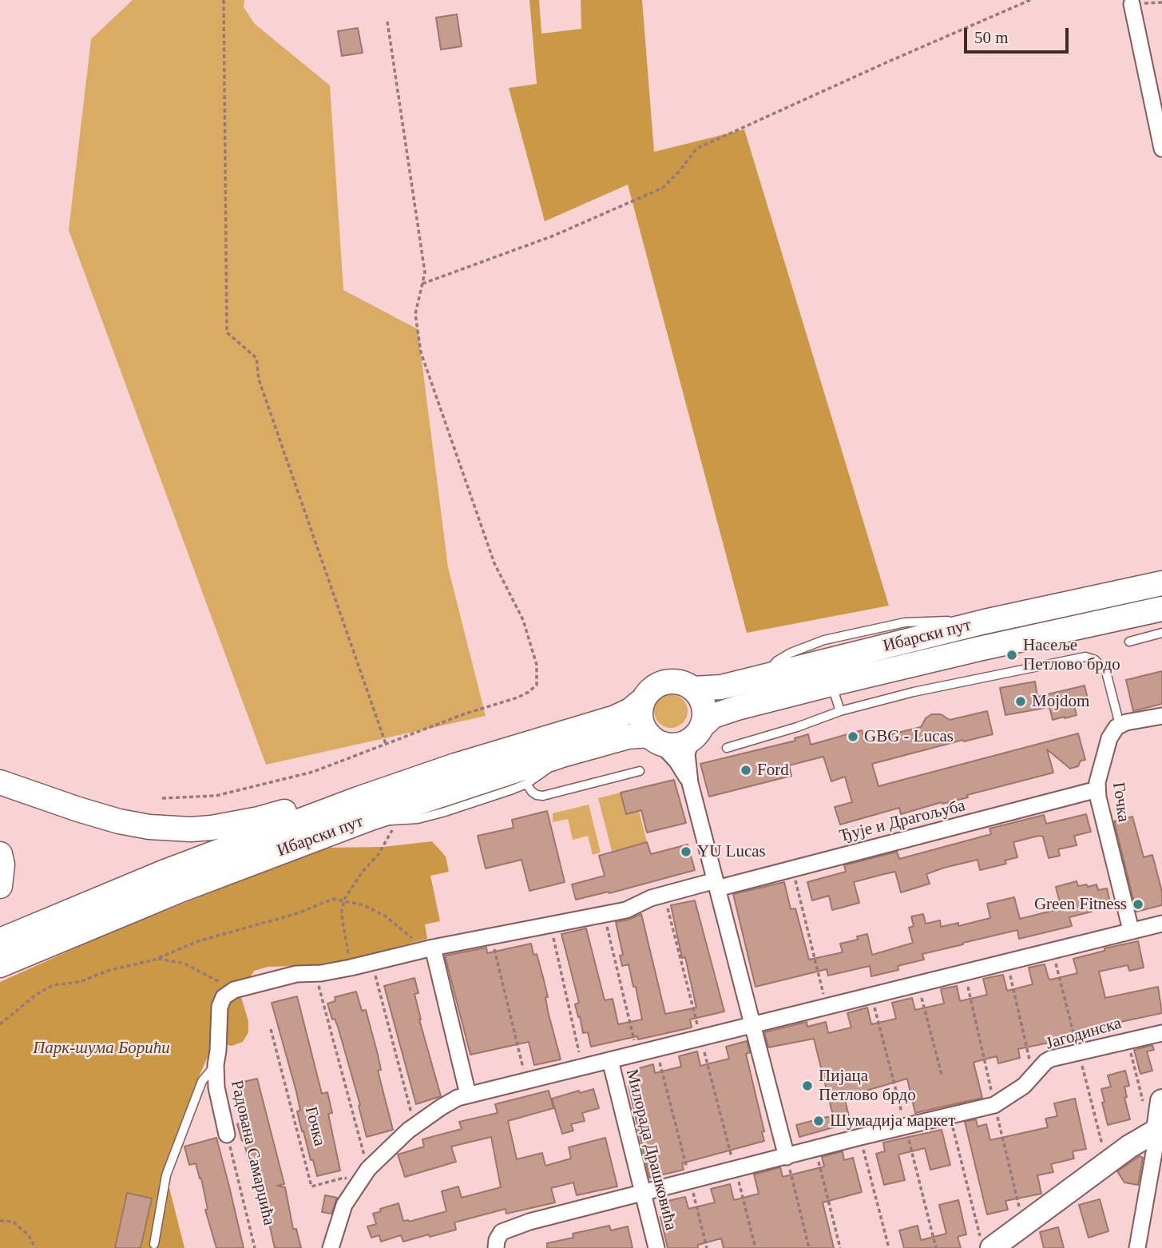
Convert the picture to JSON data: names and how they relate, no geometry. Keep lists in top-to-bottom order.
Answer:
{
  "streets": {
    "main road": ["Ибарски пут"],
    "street": [
      "Гочка",
      "Ђује и Драгољуба",
      "Јагодинска",
      "Милорада Драшковића",
      "Радована Самарџића"
    ]
  },
  "crossings": [
    ["Гочка", "Ђује и Драгољуба"],
    ["Ђује и Драгољуба", "Радована Самарџића"],
    ["Јагодинска", "Милорада Драшковића"]
  ],
  "parks": ["Парк-шума Борићи"],
  "places": [
    "Насеље Петлово брдо",
    "Mojdom",
    "GBG - Lucas",
    "Ford",
    "YU Lucas",
    "Green Fitness",
    "Пијаца Петлово брдо",
    "Шумадија маркет"
  ],
  "scale_bar": "50 m"
}
